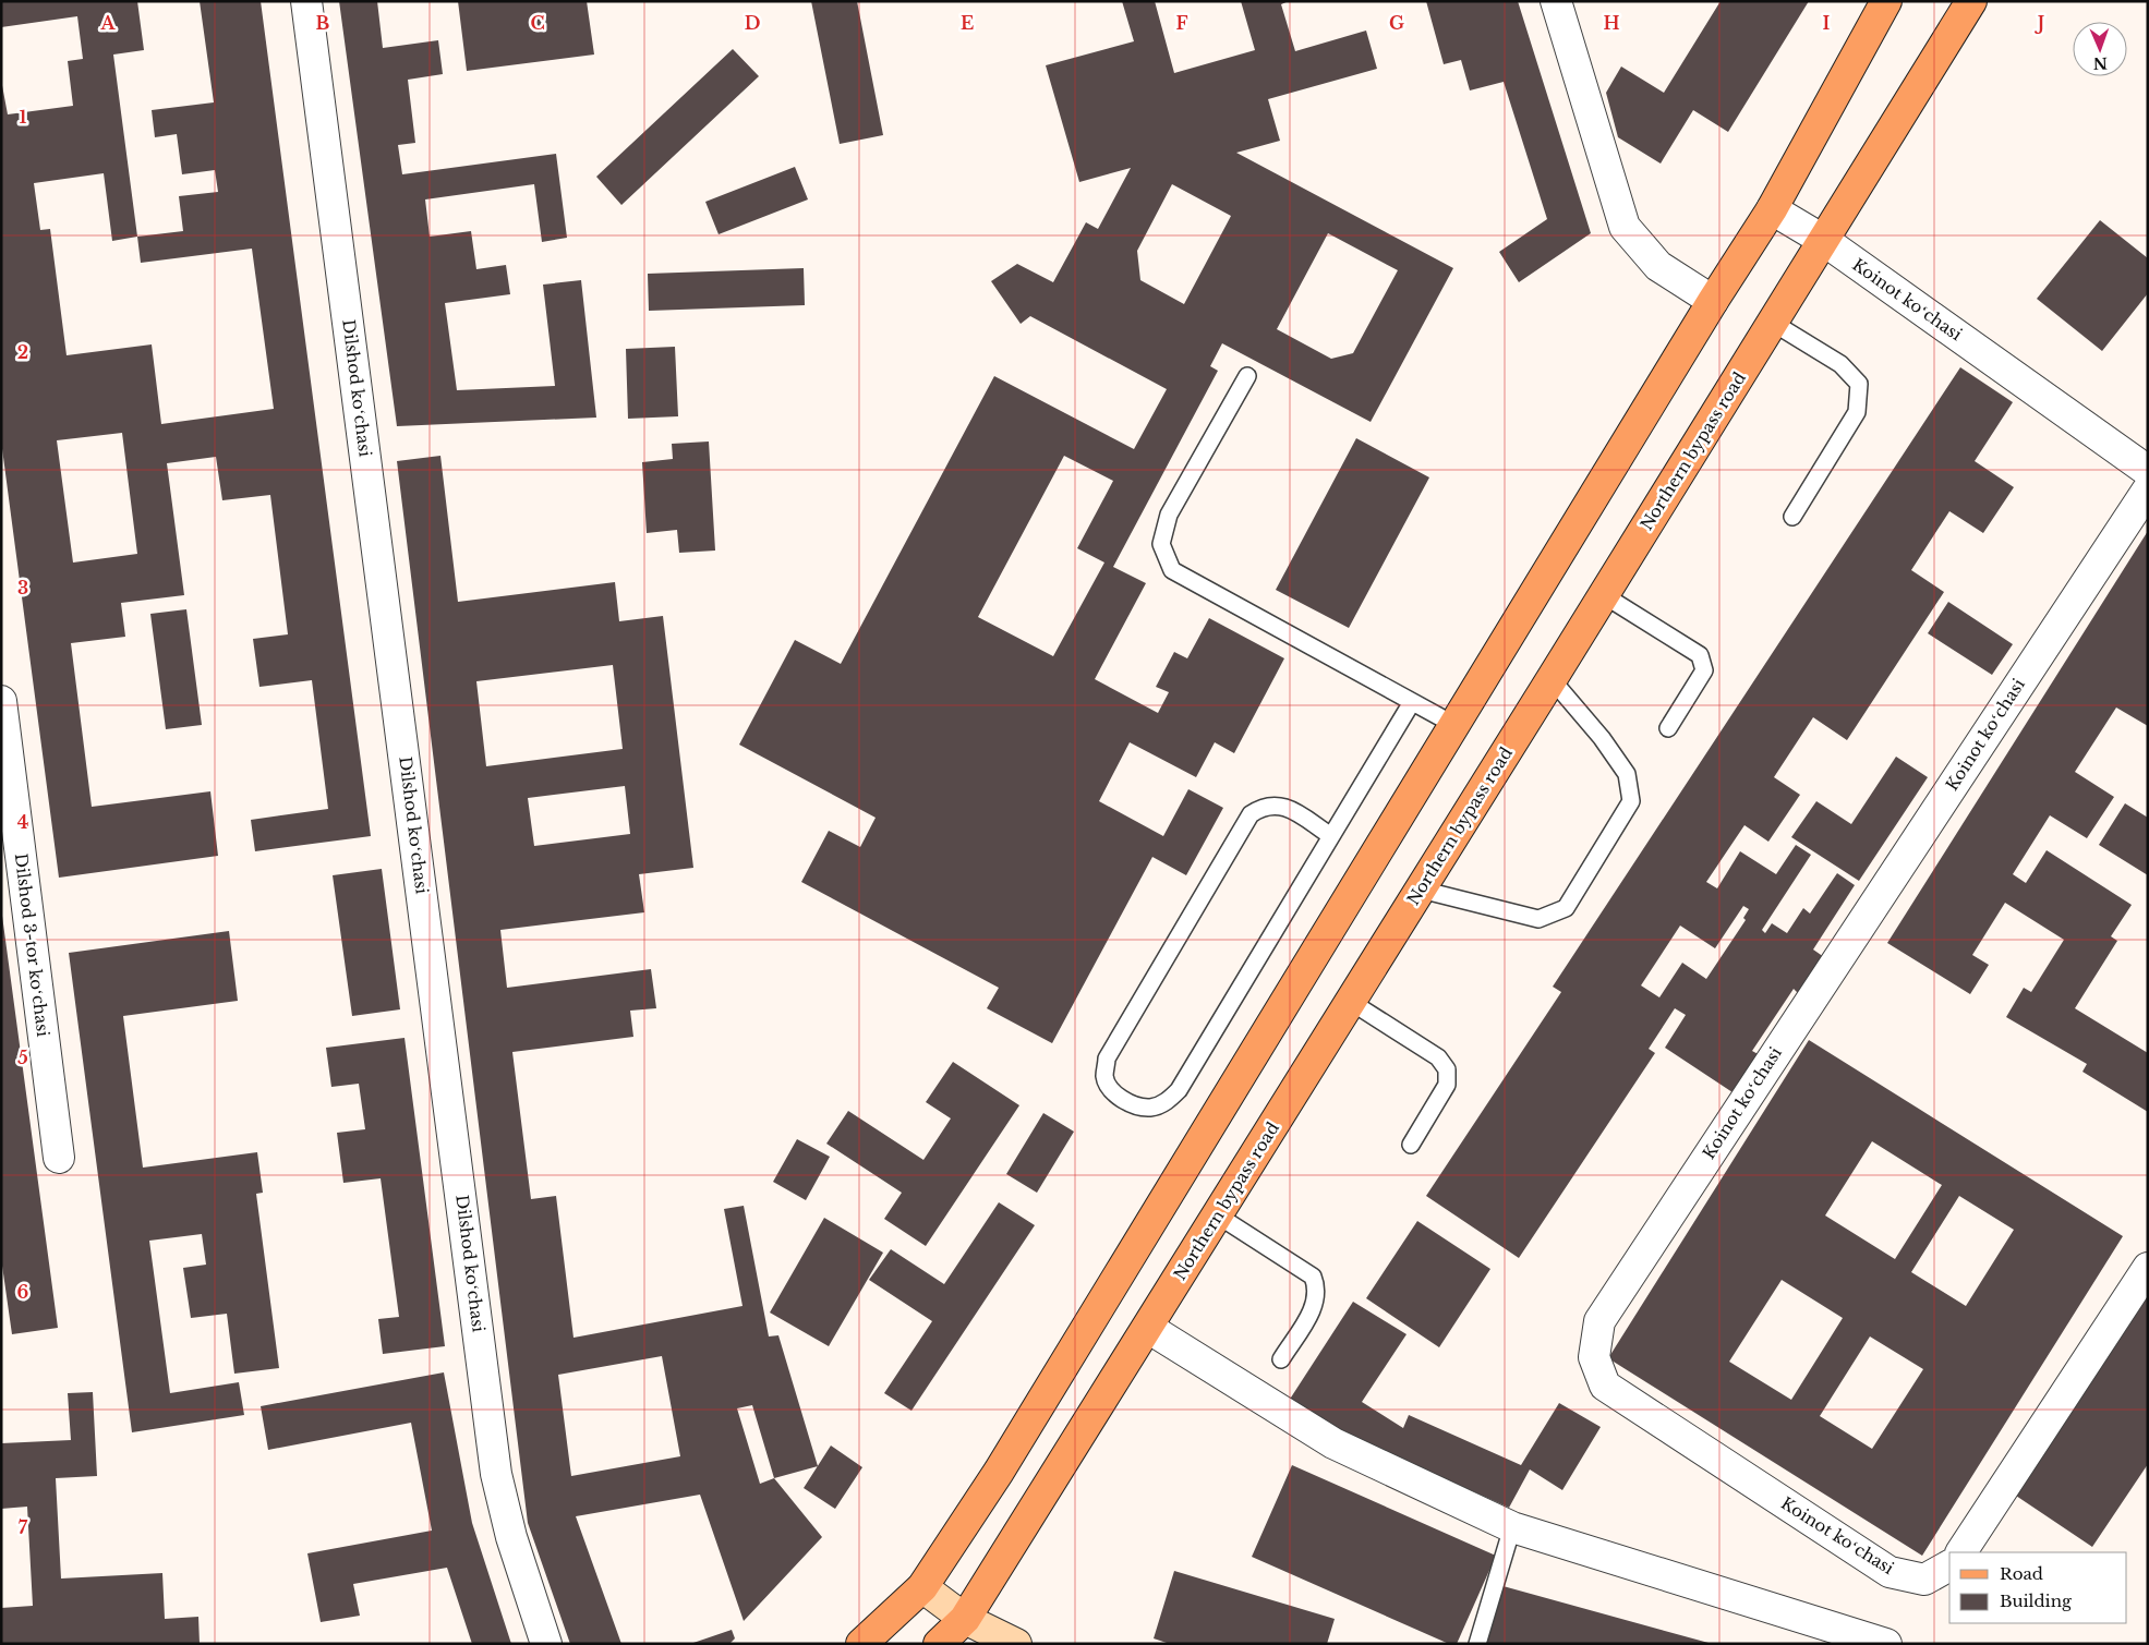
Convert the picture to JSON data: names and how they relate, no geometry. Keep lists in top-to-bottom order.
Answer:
{
  "streets": {
    "main road": ["Northern bypass road"],
    "street": ["Koinot koʻchasi", "Dilshod koʻchasi", "Dilshod 3-tor koʻchasi"]
  },
  "crossings": [
    ["Koinot koʻchasi", "Northern bypass road"]
  ],
  "legend": ["Road", "Building"],
  "north": "bottom",
  "grid": {
    "columns": [
      "A",
      "B",
      "C",
      "D",
      "E",
      "F",
      "G",
      "H",
      "I",
      "J"
    ],
    "rows": [
      "1",
      "2",
      "3",
      "4",
      "5",
      "6",
      "7"
    ]
  }
}
